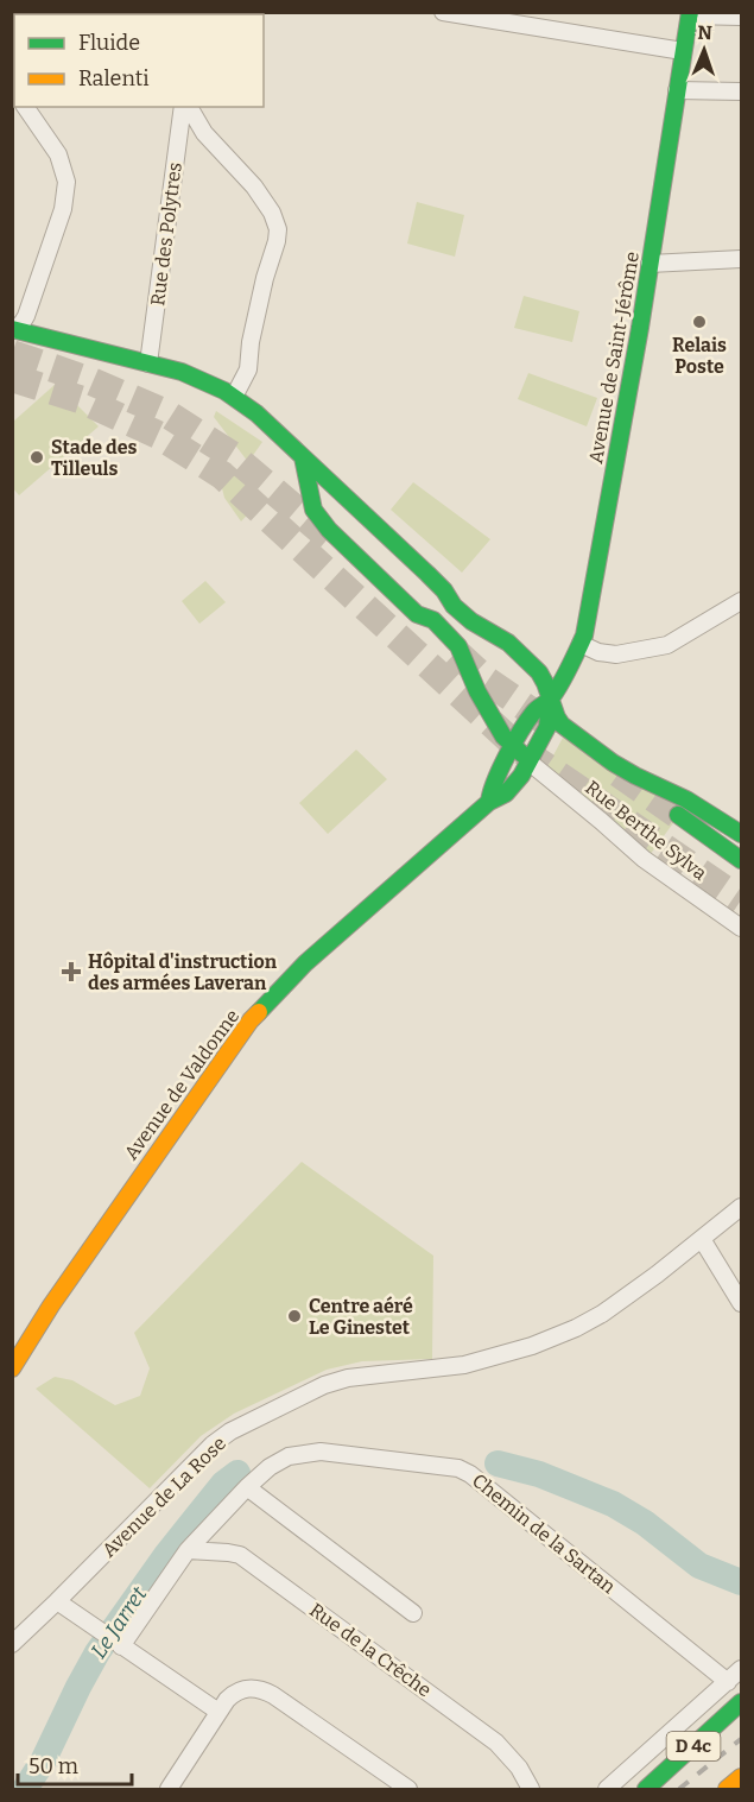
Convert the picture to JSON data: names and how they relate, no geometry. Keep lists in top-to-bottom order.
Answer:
{
  "streets": {
    "main road": [
      "Avenue de Saint-Jérôme",
      "Rue Berthe Sylva",
      "Avenue de Valdonne",
      "D 4c"
    ],
    "street": [
      "Rue des Polytres",
      "Avenue de La Rose",
      "Chemin de la Sartan",
      "Rue de la Crêche"
    ]
  },
  "crossings": [
    ["Rue des Polytres", "Rue Berthe Sylva"],
    ["Avenue de Saint-Jérôme", "Rue Berthe Sylva"],
    ["Avenue de Saint-Jérôme", "Avenue de Valdonne"],
    ["Rue Berthe Sylva", "Avenue de Valdonne"],
    ["Chemin de la Sartan", "Rue de la Crêche"]
  ],
  "water": ["Le Jarret"],
  "places": {
    "other": ["Relais Poste", "Stade des Tilleuls", "Centre aéré Le Ginestet"],
    "health": ["Hôpital d'instruction des armées Laveran"]
  },
  "legend": ["Fluide", "Ralenti"],
  "scale_bar": "50 m",
  "north": "top"
}
